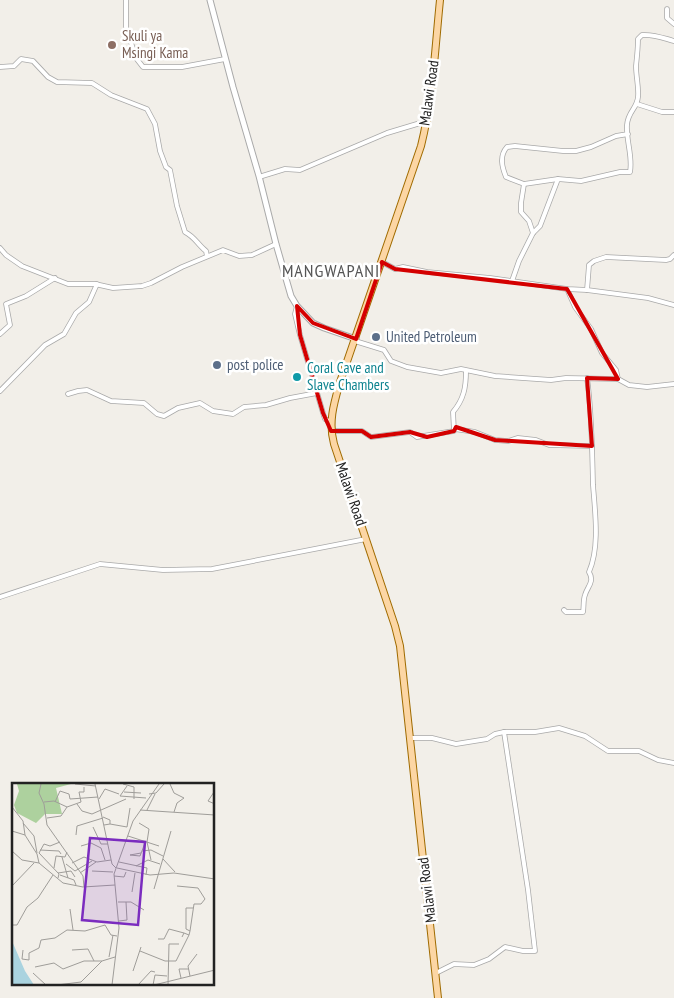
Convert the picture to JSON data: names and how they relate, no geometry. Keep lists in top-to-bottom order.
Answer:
{
  "streets": {
    "main road": ["Malawi Road"]
  },
  "districts": ["MANGWAPANI"],
  "places": [
    "Skuli ya Msingi Kama",
    "United Petroleum",
    "post police",
    "Coral Cave and Slave Chambers"
  ]
}
